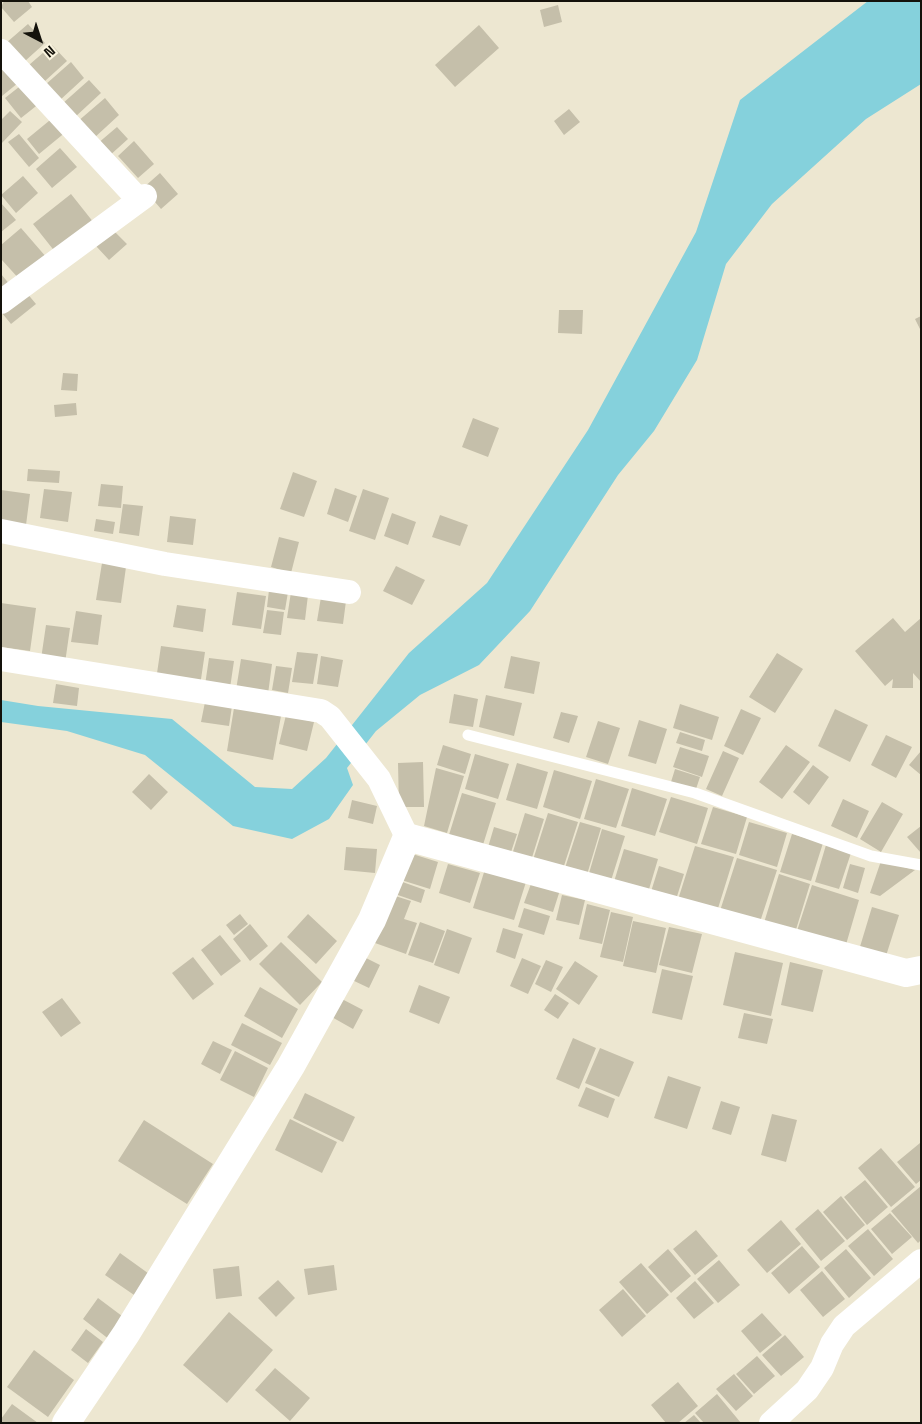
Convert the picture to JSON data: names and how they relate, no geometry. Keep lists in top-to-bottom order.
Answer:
{
  "north": "bottom right"
}
